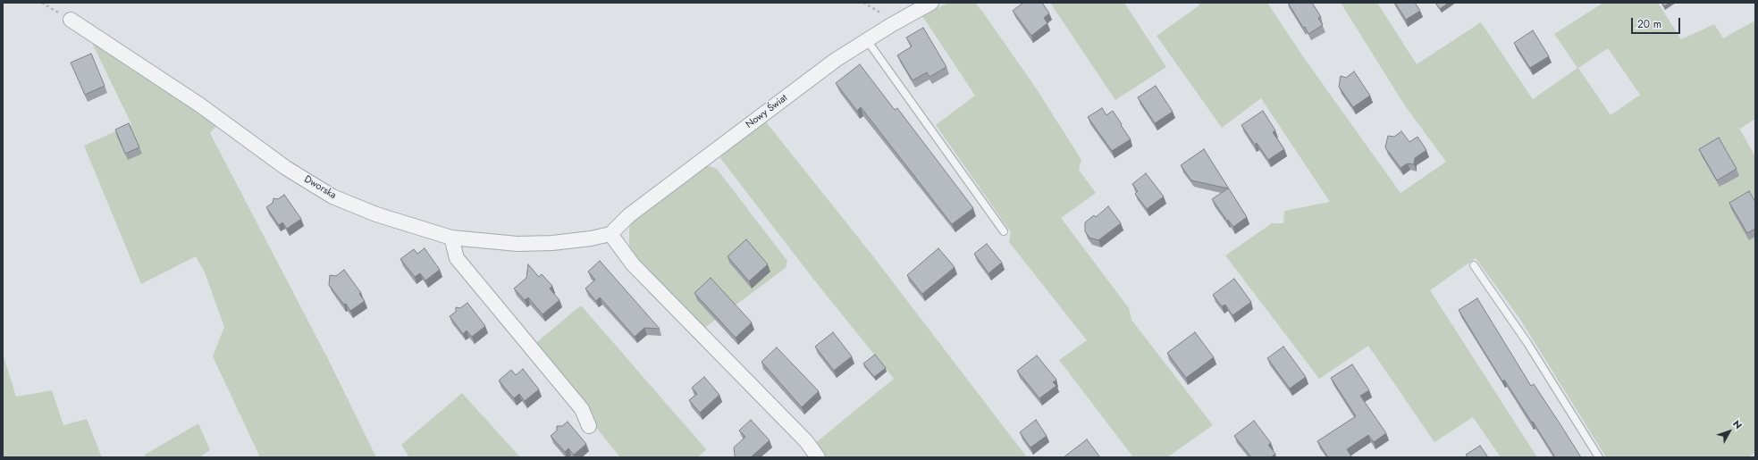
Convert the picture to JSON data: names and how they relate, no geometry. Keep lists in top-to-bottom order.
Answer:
{
  "streets": {
    "street": ["Nowy Świat", "Dworska"]
  },
  "crossings": [
    ["Nowy Świat", "Dworska"]
  ],
  "scale_bar": "20 m",
  "north": "top right"
}
